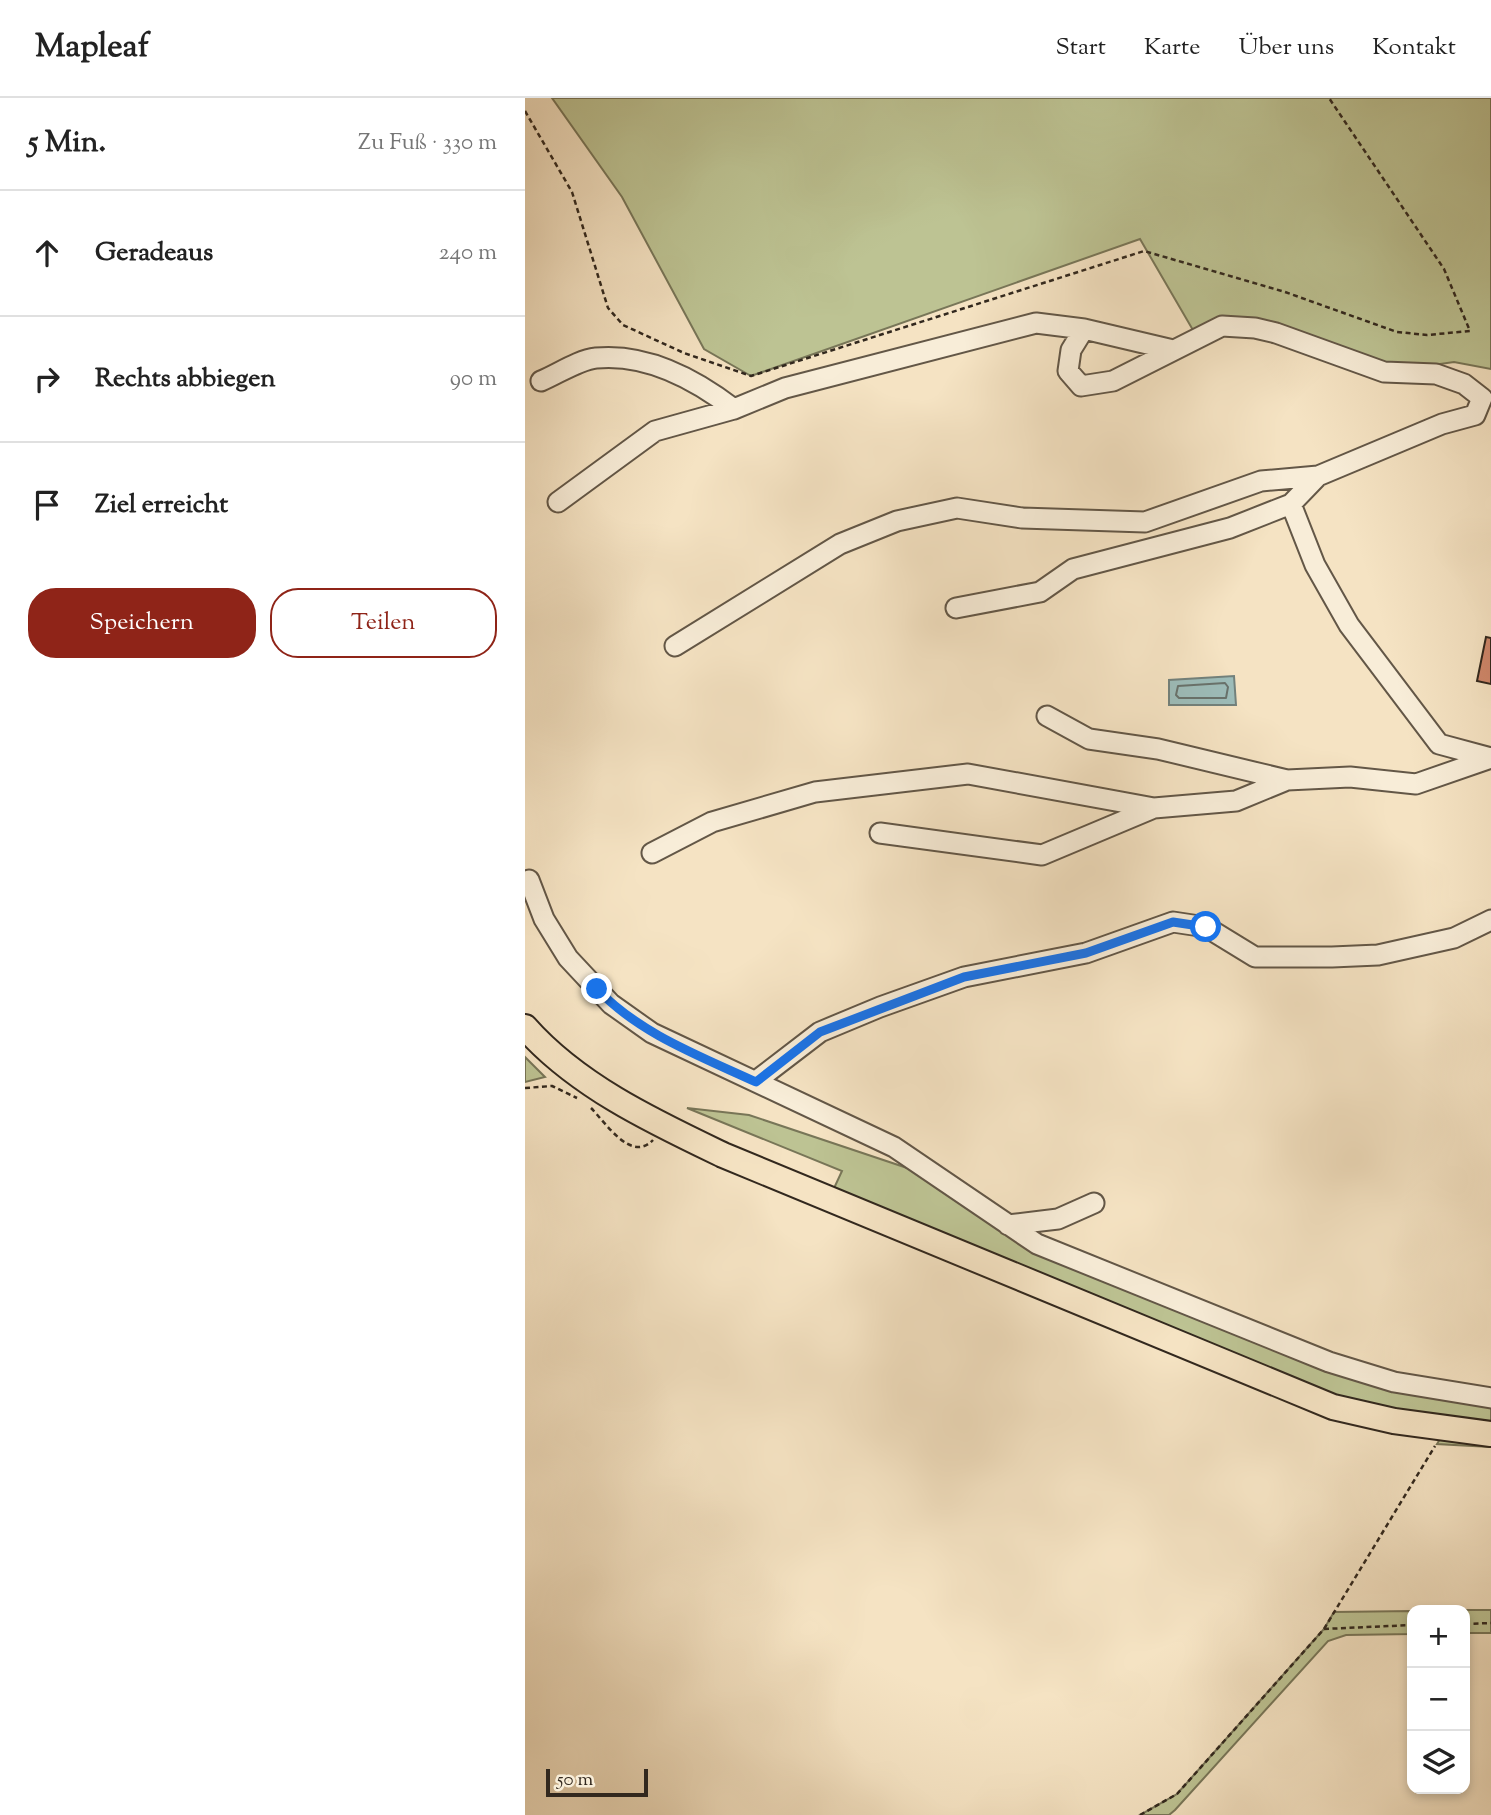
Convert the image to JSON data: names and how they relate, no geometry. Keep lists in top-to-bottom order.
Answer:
{
  "scale_bar": "50 m",
  "page": {
    "header": "Mapleaf",
    "nav": [
      "Start",
      "Karte",
      "Über uns",
      "Kontakt"
    ],
    "heading": ["5 Min.", "Zu Fuß · 330 m"],
    "list": [
      ["Geradeaus", "240 m"],
      ["Rechts abbiegen", "90 m"],
      "Ziel erreicht"
    ],
    "buttons": ["Speichern", "Teilen"],
    "map_buttons": ["+", "−"],
    "scale": "50 m"
  }
}
